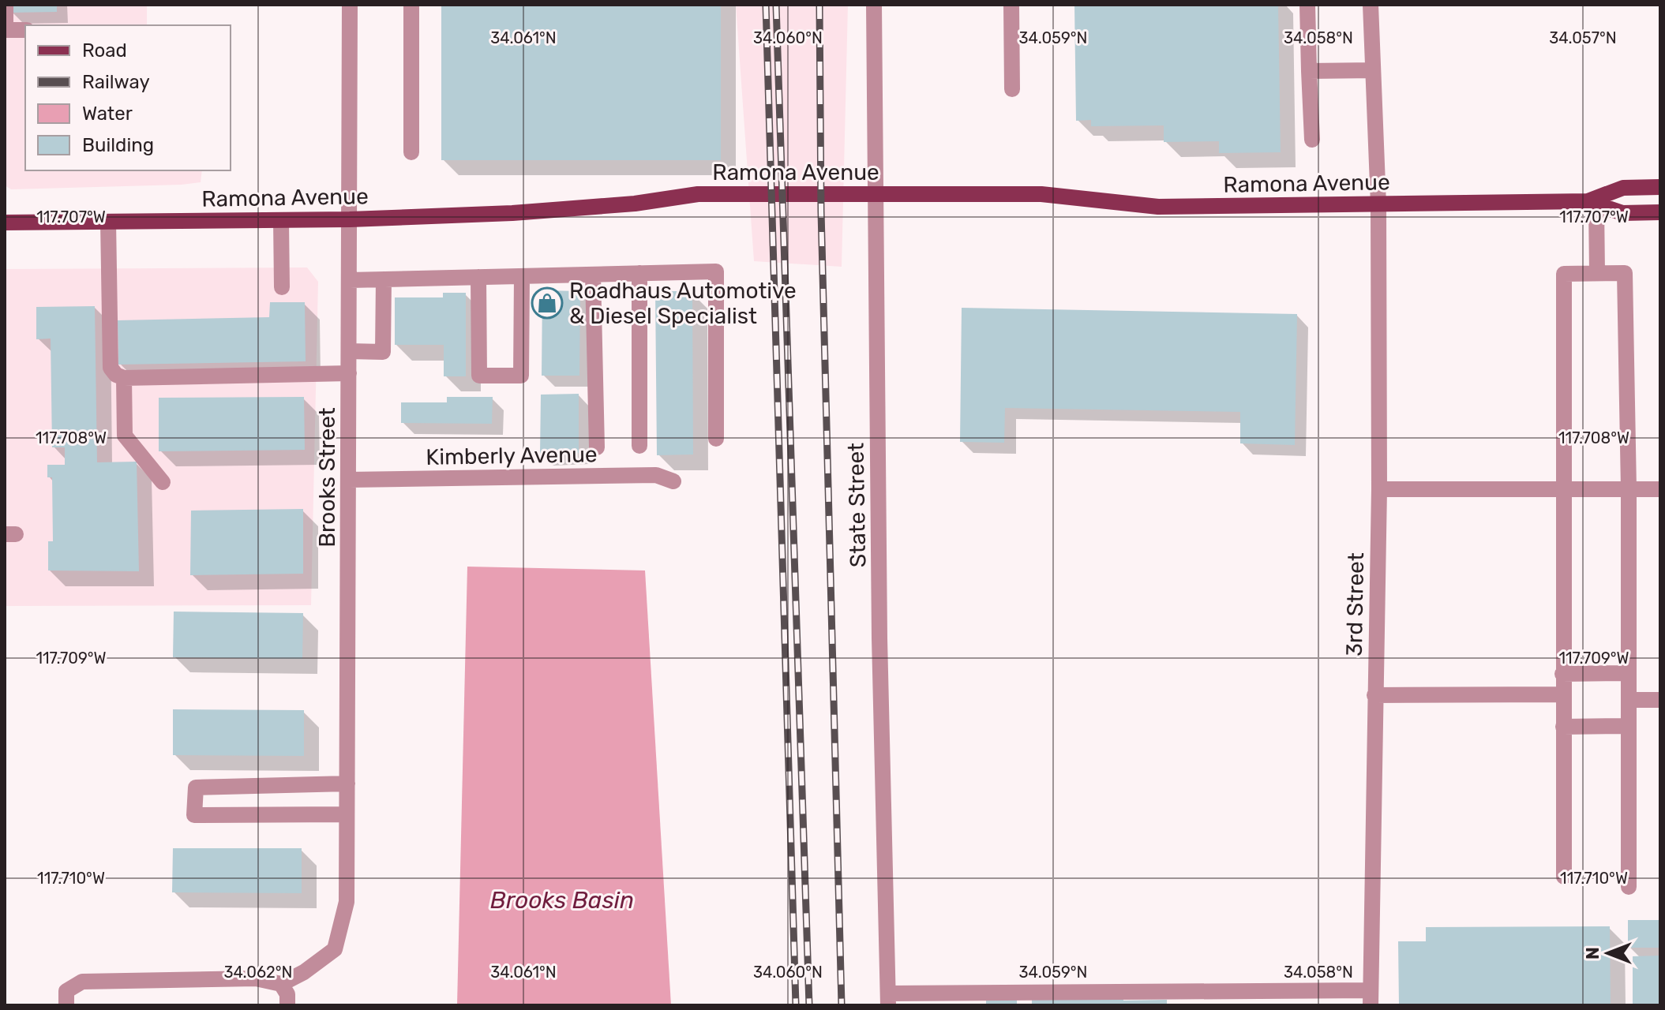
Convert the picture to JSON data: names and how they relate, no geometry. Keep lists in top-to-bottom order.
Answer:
{
  "streets": {
    "main road": ["Ramona Avenue"],
    "street": [
      "Kimberly Avenue",
      "Brooks Street",
      "State Street",
      "3rd Street"
    ]
  },
  "crossings": [
    ["Ramona Avenue", "Brooks Street"],
    ["Ramona Avenue", "3rd Street"],
    ["Kimberly Avenue", "Brooks Street"]
  ],
  "water": ["Brooks Basin"],
  "places": {
    "shop": ["Roadhaus Automotive & Diesel Specialist"]
  },
  "legend": [
    "Road",
    "Railway",
    "Water",
    "Building"
  ],
  "north": "left",
  "coordinates": [
    "34.061°N",
    "34.060°N",
    "34.059°N",
    "34.058°N",
    "34.057°N",
    "117.707°W",
    "117.708°W",
    "117.709°W",
    "117.710°W",
    "34.062°N"
  ]
}
